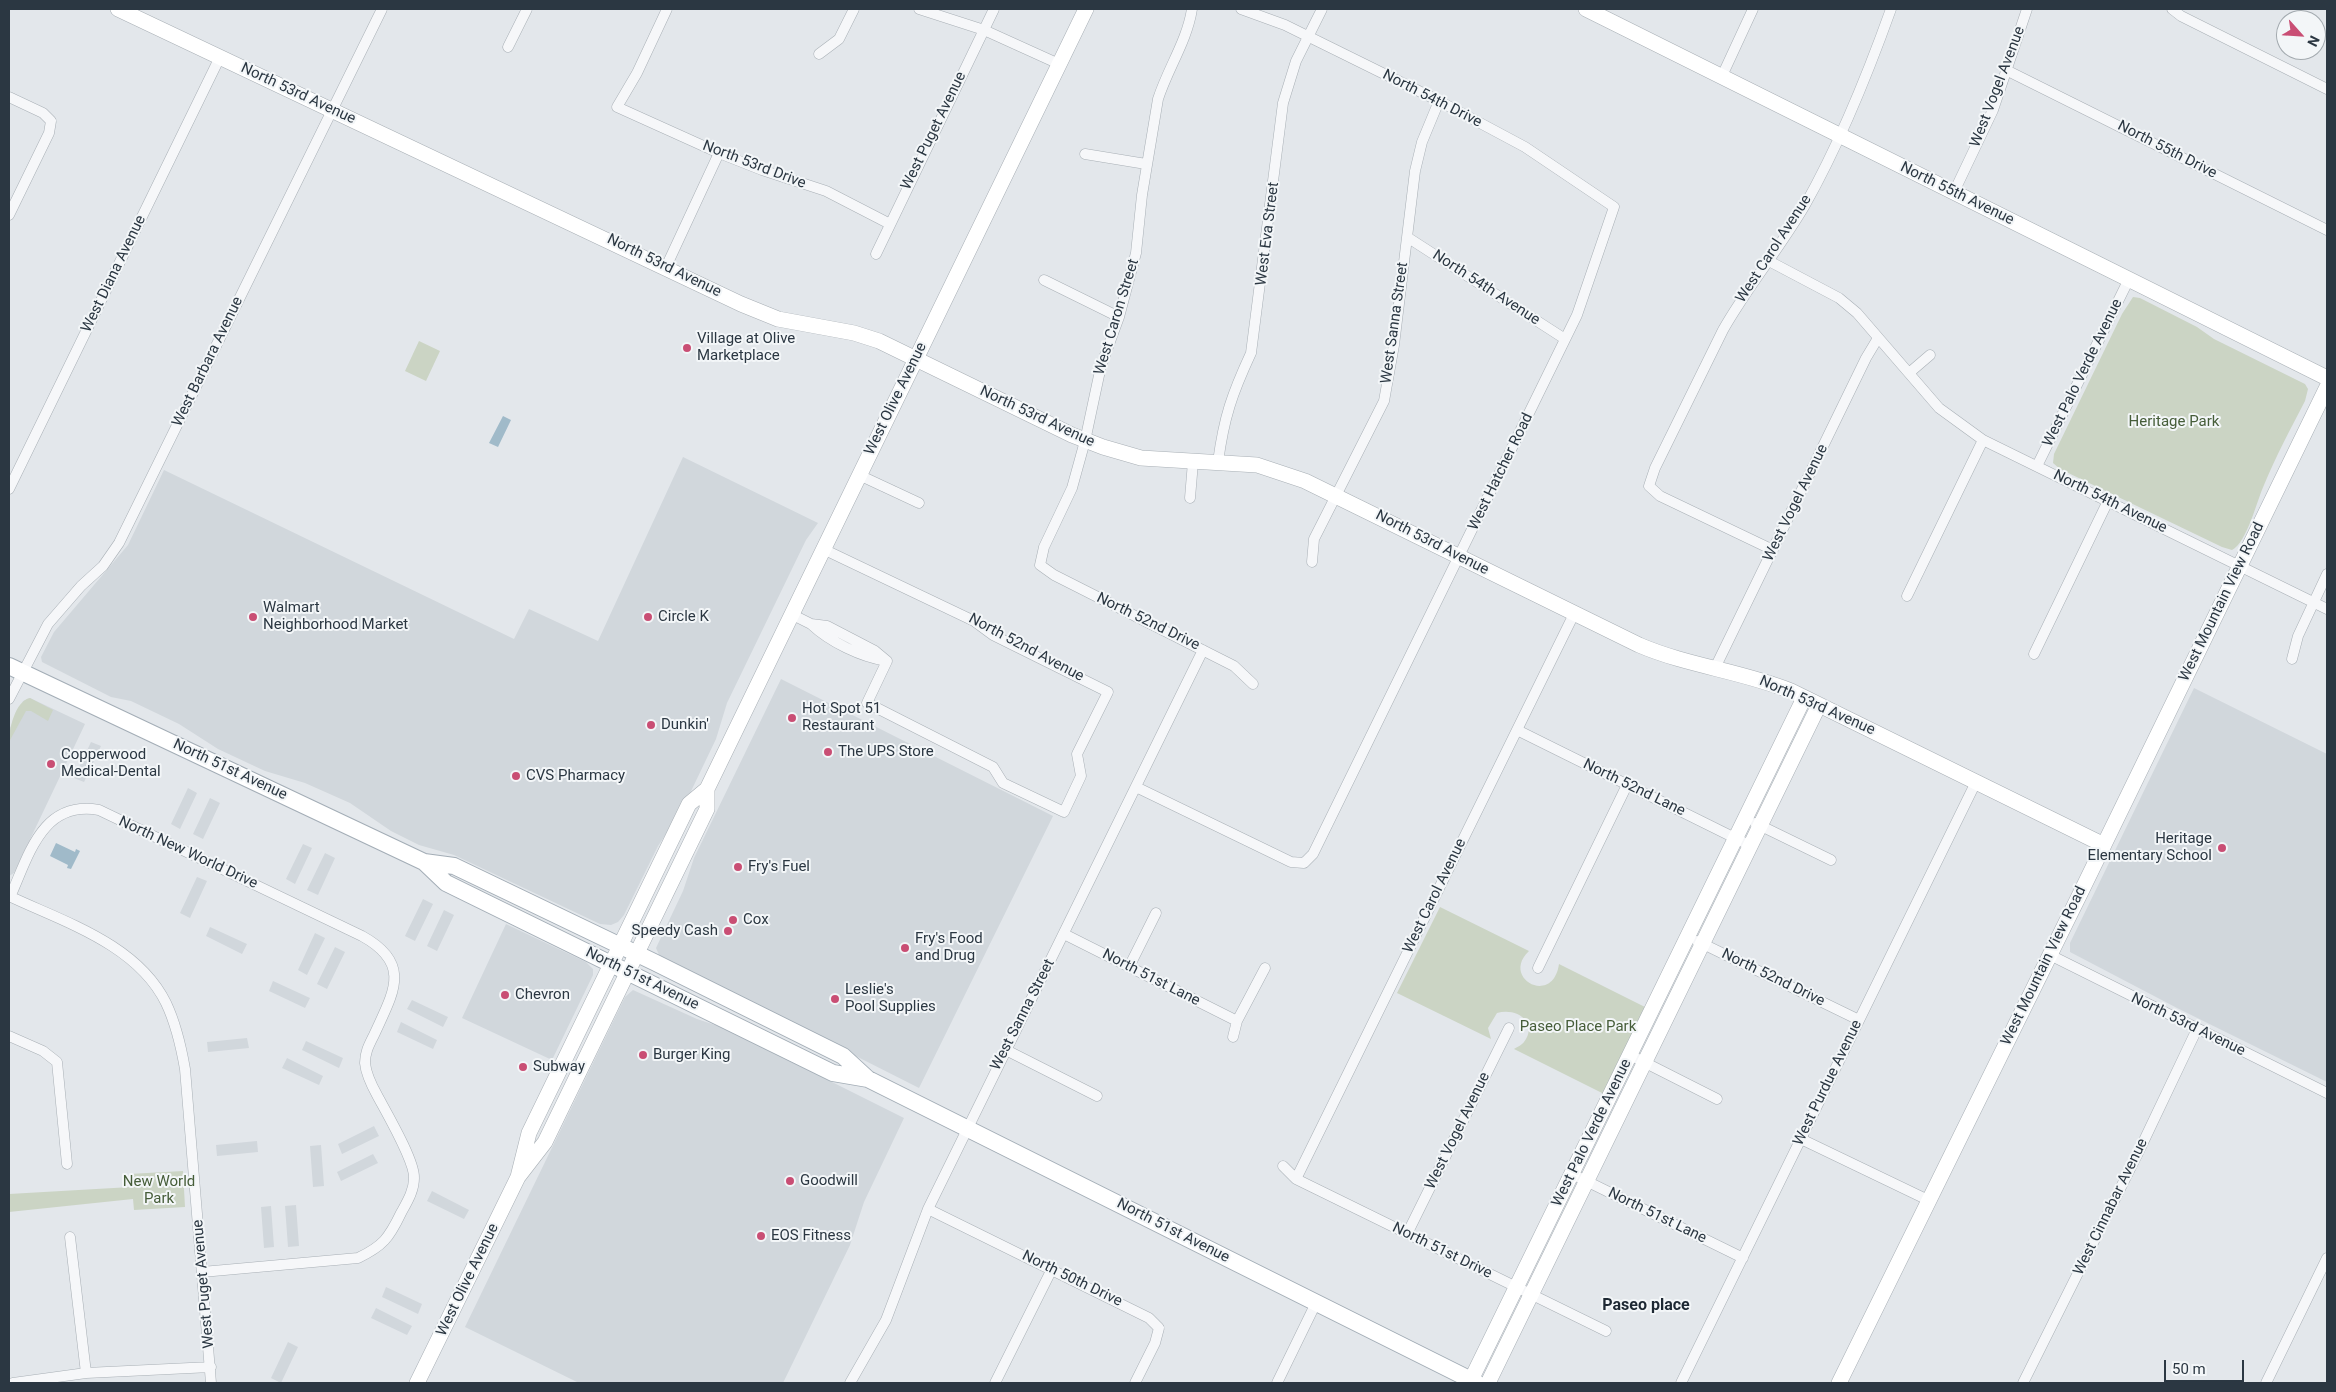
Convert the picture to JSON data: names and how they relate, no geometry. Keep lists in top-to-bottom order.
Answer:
{
  "streets": {
    "main road": ["North 51st Avenue"],
    "street": [
      "West Vogel Avenue",
      "North 53rd Avenue",
      "North 54th Drive",
      "West Puget Avenue",
      "North 55th Drive",
      "North 53rd Drive",
      "North 55th Avenue",
      "West Eva Street",
      "West Carol Avenue",
      "West Diana Avenue",
      "North 54th Avenue",
      "West Caron Street",
      "West Sanna Street",
      "West Barbara Avenue",
      "West Palo Verde Avenue",
      "West Olive Avenue",
      "West Hatcher Road",
      "West Mountain View Road",
      "North 52nd Drive",
      "North 52nd Avenue",
      "North 52nd Lane",
      "North New World Drive",
      "North 51st Lane",
      "West Purdue Avenue",
      "West Cinnabar Avenue",
      "North 51st Drive",
      "North 50th Drive"
    ]
  },
  "crossings": [
    ["West Vogel Avenue", "North 53rd Avenue"],
    ["West Vogel Avenue", "North 55th Drive"],
    ["West Vogel Avenue", "North 55th Avenue"],
    ["West Vogel Avenue", "West Carol Avenue"],
    ["West Vogel Avenue", "North 54th Avenue"],
    ["West Vogel Avenue", "North 51st Drive"],
    ["North 53rd Avenue", "West Eva Street"],
    ["North 53rd Avenue", "West Carol Avenue"],
    ["North 53rd Avenue", "West Diana Avenue"],
    ["North 53rd Avenue", "West Caron Street"],
    ["North 53rd Avenue", "West Sanna Street"],
    ["North 53rd Avenue", "West Barbara Avenue"],
    ["North 53rd Avenue", "West Palo Verde Avenue"],
    ["North 53rd Avenue", "West Olive Avenue"],
    ["North 53rd Avenue", "West Hatcher Road"],
    ["North 53rd Avenue", "West Mountain View Road"],
    ["North 53rd Avenue", "West Purdue Avenue"],
    ["North 53rd Avenue", "West Cinnabar Avenue"],
    ["North 54th Drive", "West Eva Street"],
    ["North 54th Drive", "West Sanna Street"],
    ["North 54th Drive", "West Hatcher Road"],
    ["West Puget Avenue", "North 53rd Drive"],
    ["West Puget Avenue", "North New World Drive"],
    ["North 55th Avenue", "West Carol Avenue"],
    ["North 55th Avenue", "West Palo Verde Avenue"],
    ["West Carol Avenue", "North 54th Avenue"],
    ["West Carol Avenue", "North 52nd Lane"],
    ["West Carol Avenue", "North 51st Drive"],
    ["North 54th Avenue", "West Sanna Street"],
    ["North 54th Avenue", "West Palo Verde Avenue"],
    ["North 54th Avenue", "West Hatcher Road"],
    ["North 54th Avenue", "West Mountain View Road"],
    ["West Caron Street", "North 52nd Drive"],
    ["West Sanna Street", "West Hatcher Road"],
    ["West Sanna Street", "North 52nd Drive"],
    ["West Sanna Street", "North 51st Avenue"],
    ["West Sanna Street", "North 51st Lane"],
    ["West Sanna Street", "North 50th Drive"],
    ["West Barbara Avenue", "North 51st Avenue"],
    ["West Palo Verde Avenue", "North 52nd Drive"],
    ["West Palo Verde Avenue", "North 51st Avenue"],
    ["West Palo Verde Avenue", "North 52nd Lane"],
    ["West Palo Verde Avenue", "North 51st Lane"],
    ["West Palo Verde Avenue", "North 51st Drive"],
    ["West Olive Avenue", "North 52nd Avenue"],
    ["West Olive Avenue", "North 51st Avenue"],
    ["North 52nd Drive", "West Purdue Avenue"],
    ["North 51st Lane", "West Purdue Avenue"]
  ],
  "districts": ["Paseo place"],
  "parks": ["Heritage Park", "Paseo Place Park", "New World Park"],
  "places": [
    "Village at Olive Marketplace",
    "Walmart Neighborhood Market",
    "Circle K",
    "Hot Spot 51 Restaurant",
    "Dunkin'",
    "The UPS Store",
    "Copperwood Medical-Dental",
    "CVS Pharmacy",
    "Heritage Elementary School",
    "Fry's Fuel",
    "Cox",
    "Speedy Cash",
    "Fry's Food and Drug",
    "Chevron",
    "Leslie's Pool Supplies",
    "Burger King",
    "Subway",
    "Goodwill",
    "EOS Fitness"
  ],
  "scale_bar": "50 m",
  "north": "bottom right"
}
